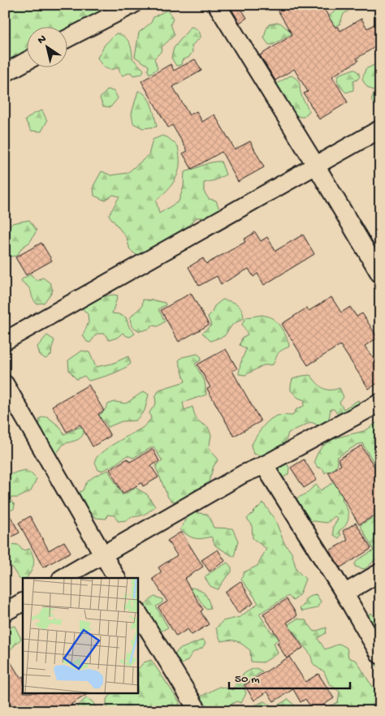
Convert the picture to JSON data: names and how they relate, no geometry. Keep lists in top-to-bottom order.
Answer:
{
  "scale_bar": "50 m",
  "north": "top left"
}
